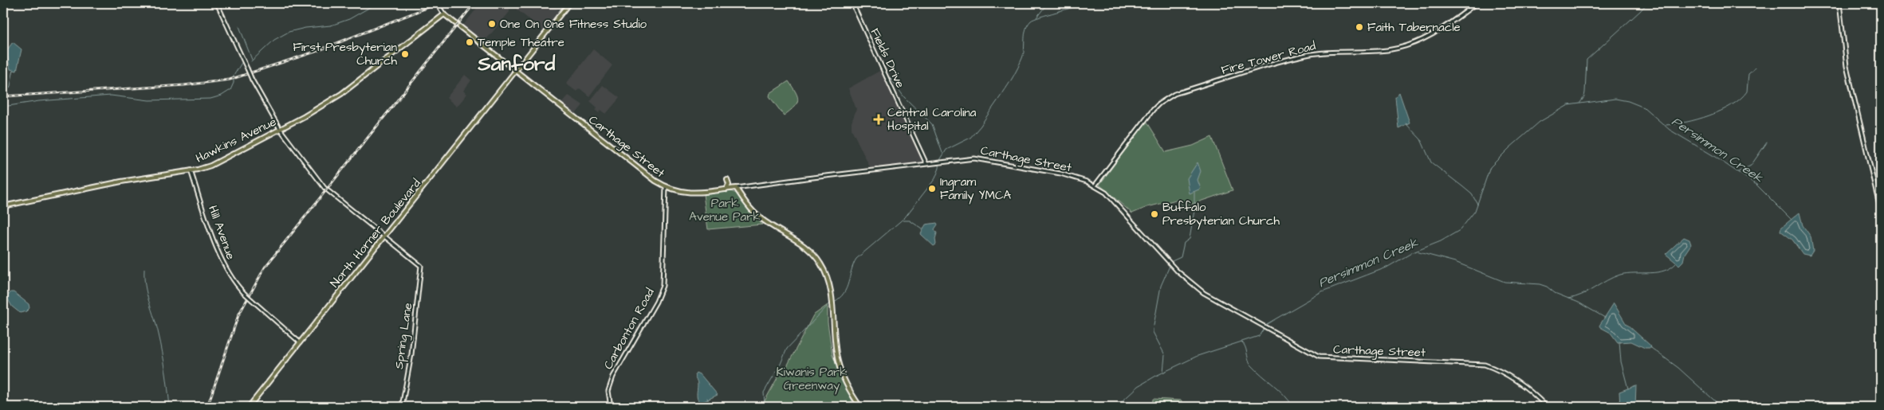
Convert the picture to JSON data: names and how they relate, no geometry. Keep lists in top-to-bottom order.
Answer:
{
  "streets": {
    "main road": ["Hawkins Avenue", "Carthage Street", "North Horner Boulevard"],
    "street": [
      "Fields Drive",
      "Fire Tower Road",
      "Hill Avenue",
      "Carbonton Road",
      "Spring Lane"
    ]
  },
  "crossings": [
    ["Fields Drive", "Carthage Street"],
    ["Fire Tower Road", "Carthage Street"],
    ["Hawkins Avenue", "Carthage Street"],
    ["Hawkins Avenue", "Hill Avenue"],
    ["Carthage Street", "North Horner Boulevard"],
    ["Carthage Street", "Carbonton Road"],
    ["Hill Avenue", "North Horner Boulevard"],
    ["North Horner Boulevard", "Spring Lane"]
  ],
  "districts": ["Sanford"],
  "water": ["Persimmon Creek"],
  "parks": ["Park Avenue Park", "Kiwanis Park Greenway"],
  "places": {
    "other": [
      "One On One Fitness Studio",
      "Faith Tabernacle",
      "Temple Theatre",
      "First Presbyterian Church",
      "Ingram Family YMCA",
      "Buffalo Presbyterian Church"
    ],
    "health": ["Central Carolina Hospital"]
  }
}
